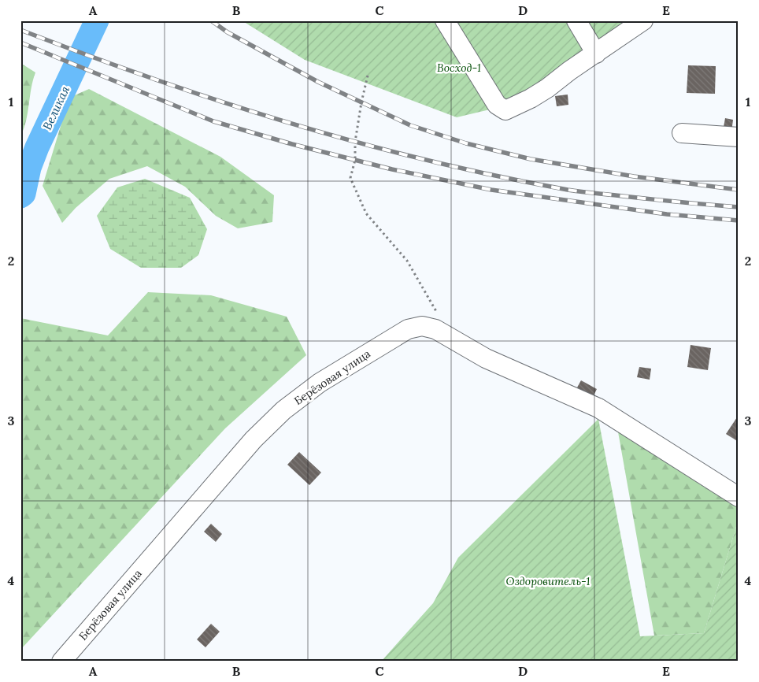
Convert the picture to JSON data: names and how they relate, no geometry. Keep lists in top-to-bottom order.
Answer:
{
  "streets": {
    "street": ["Берёзовая улица"]
  },
  "water": ["Великая"],
  "parks": ["Восход-1", "Оздоровитель-1"],
  "grid": {
    "columns": [
      "A",
      "B",
      "C",
      "D",
      "E"
    ],
    "rows": [
      "1",
      "2",
      "3",
      "4"
    ]
  }
}
